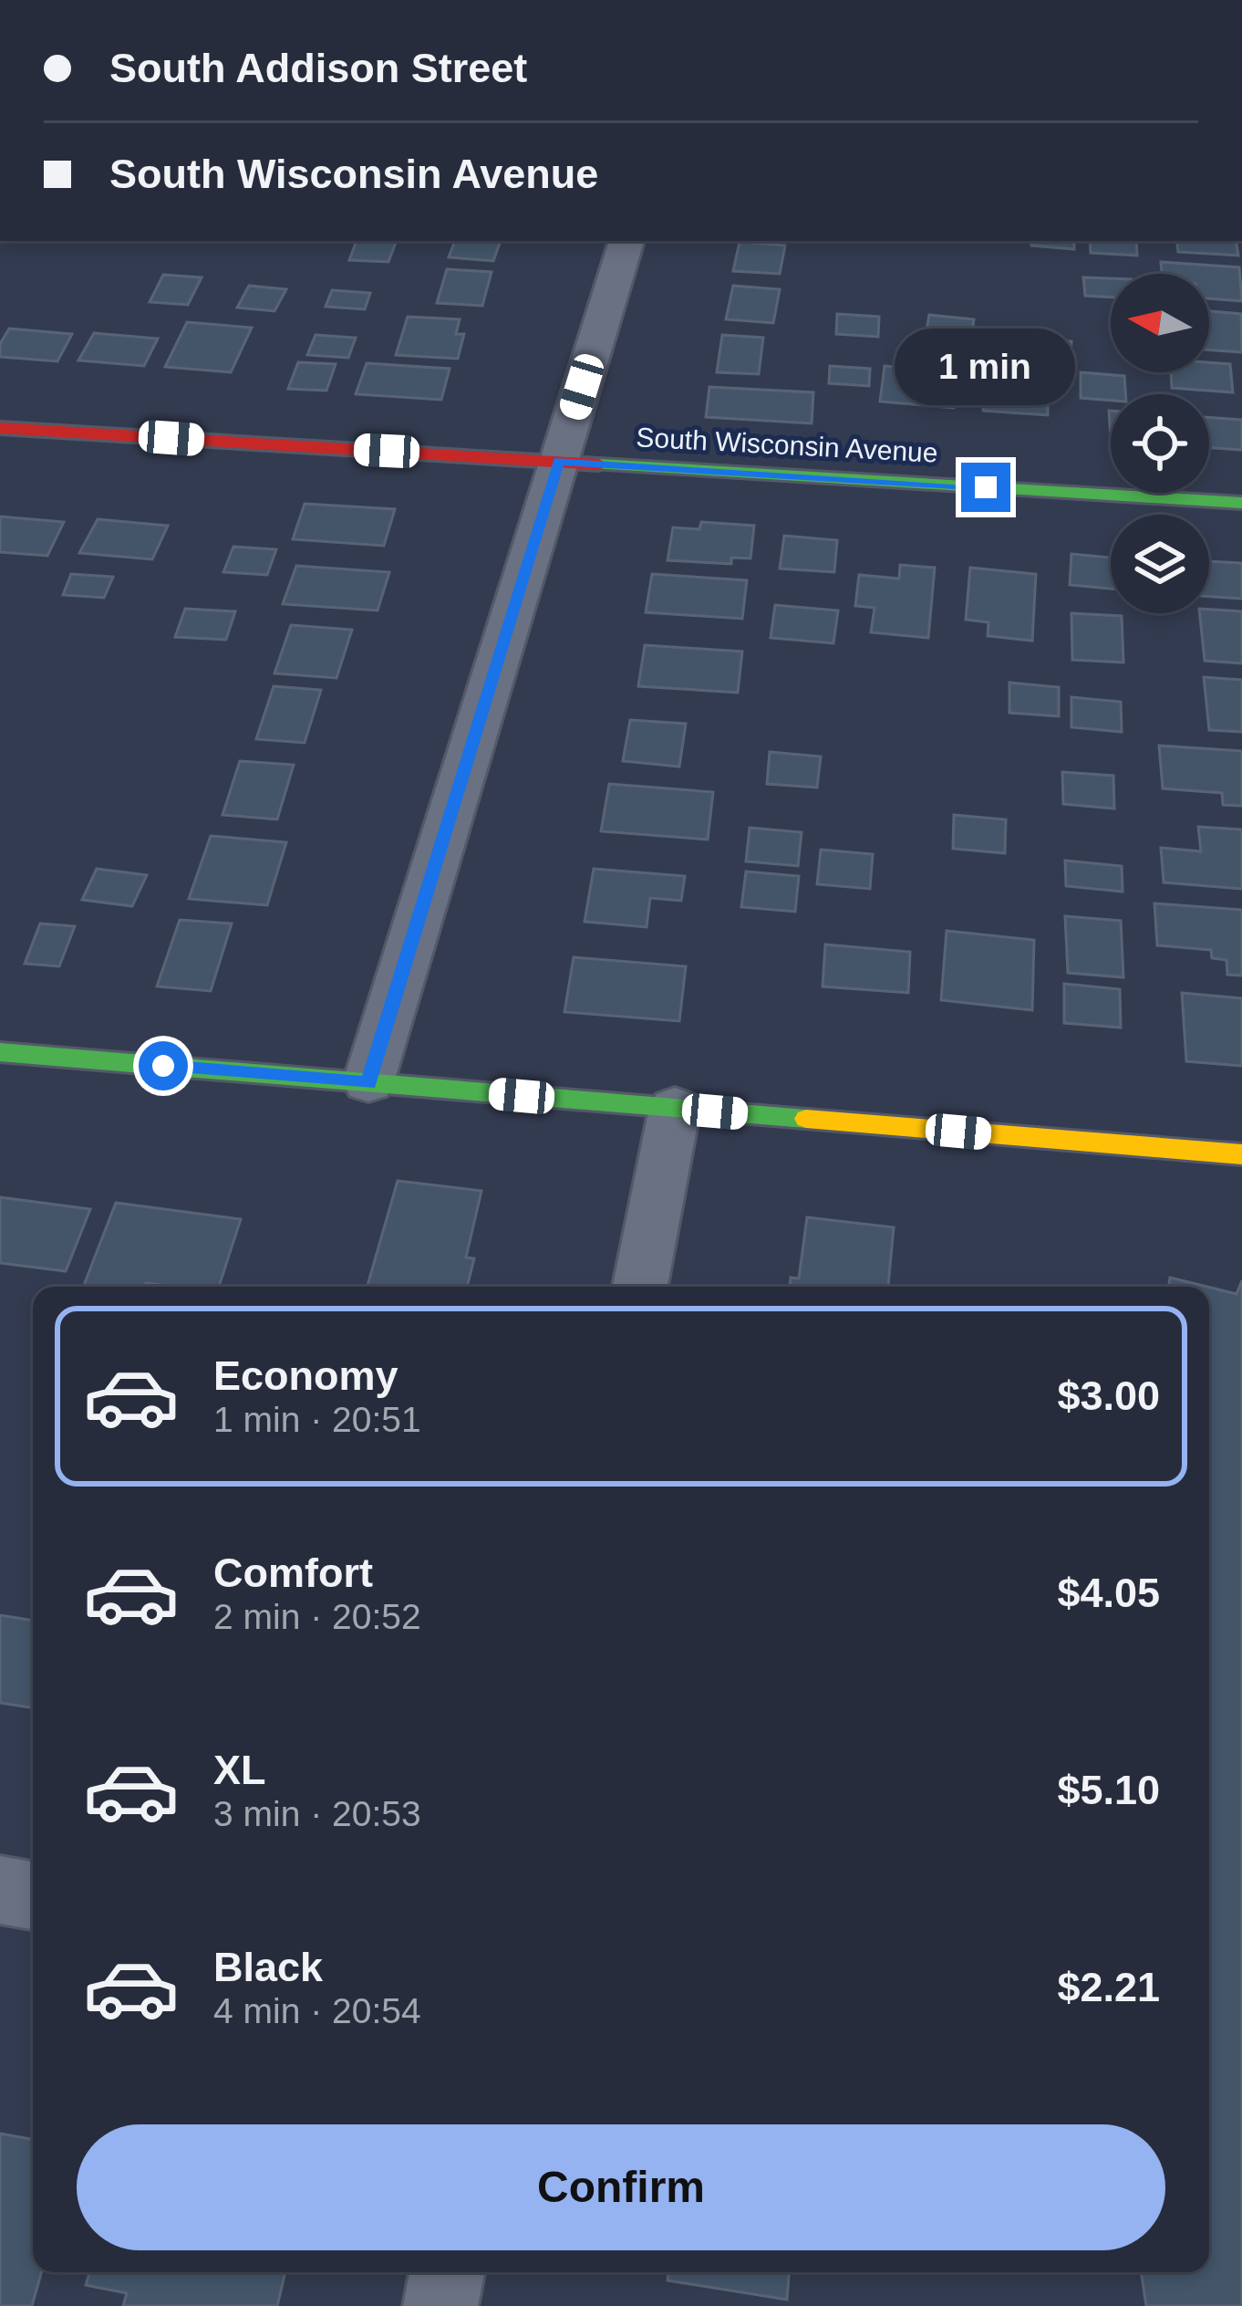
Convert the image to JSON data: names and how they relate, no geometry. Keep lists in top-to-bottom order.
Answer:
{
  "streets": {
    "street": ["South Wisconsin Avenue"]
  },
  "north": "left",
  "page": {
    "banner": ["South Addison Street", "South Wisconsin Avenue"],
    "bubble": "1 min",
    "list": [
      {
        "name": "Economy",
        "note": "1 min · 20:51",
        "value": "$3.00"
      },
      {
        "name": "Comfort",
        "note": "2 min · 20:52",
        "value": "$4.05"
      },
      {
        "name": "XL",
        "note": "3 min · 20:53",
        "value": "$5.10"
      },
      {
        "name": "Black",
        "note": "4 min · 20:54",
        "value": "$2.21"
      }
    ],
    "buttons": "Confirm"
  }
}
